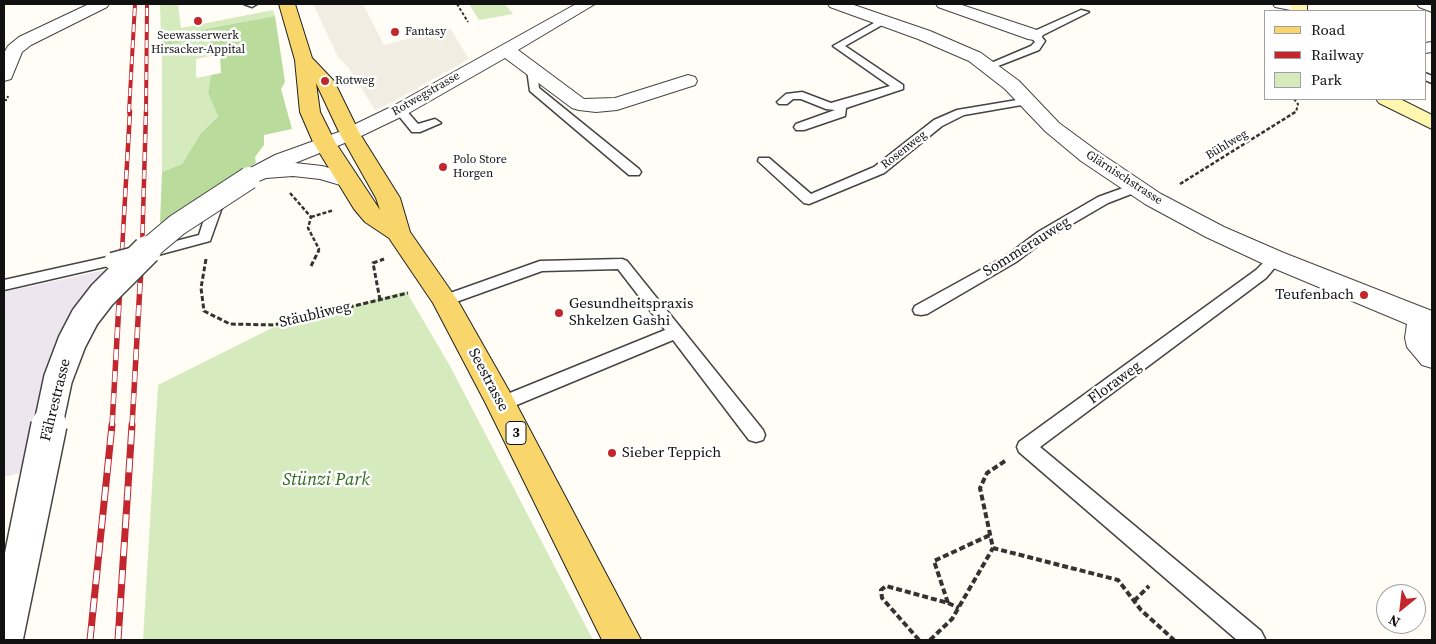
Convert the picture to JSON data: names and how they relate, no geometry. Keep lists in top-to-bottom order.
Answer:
{
  "streets": {
    "main road": ["Seestrasse", "3"],
    "street": ["Rotwegstrasse", "Glärnischstrasse", "Fährestrasse"],
    "lane": ["Rosenweg", "Sommerauweg", "Floraweg"],
    "path": ["Bühlweg", "Stäubliweg"]
  },
  "crossings": [
    ["Rotwegstrasse", "Seestrasse"],
    ["Bühlweg", "Glärnischstrasse"],
    ["Rosenweg", "Glärnischstrasse"],
    ["Glärnischstrasse", "Sommerauweg"],
    ["Glärnischstrasse", "Floraweg"],
    ["Seestrasse", "Fährestrasse"]
  ],
  "parks": ["Stünzi Park"],
  "places": [
    "Seewasserwerk Hirsacker-Appital",
    "Fantasy",
    "Rotweg",
    "Polo Store Horgen",
    "Teufenbach",
    "Gesundheitspraxis Shkelzen Gashi",
    "Sieber Teppich"
  ],
  "legend": ["Road", "Railway", "Park"],
  "north": "bottom left"
}
